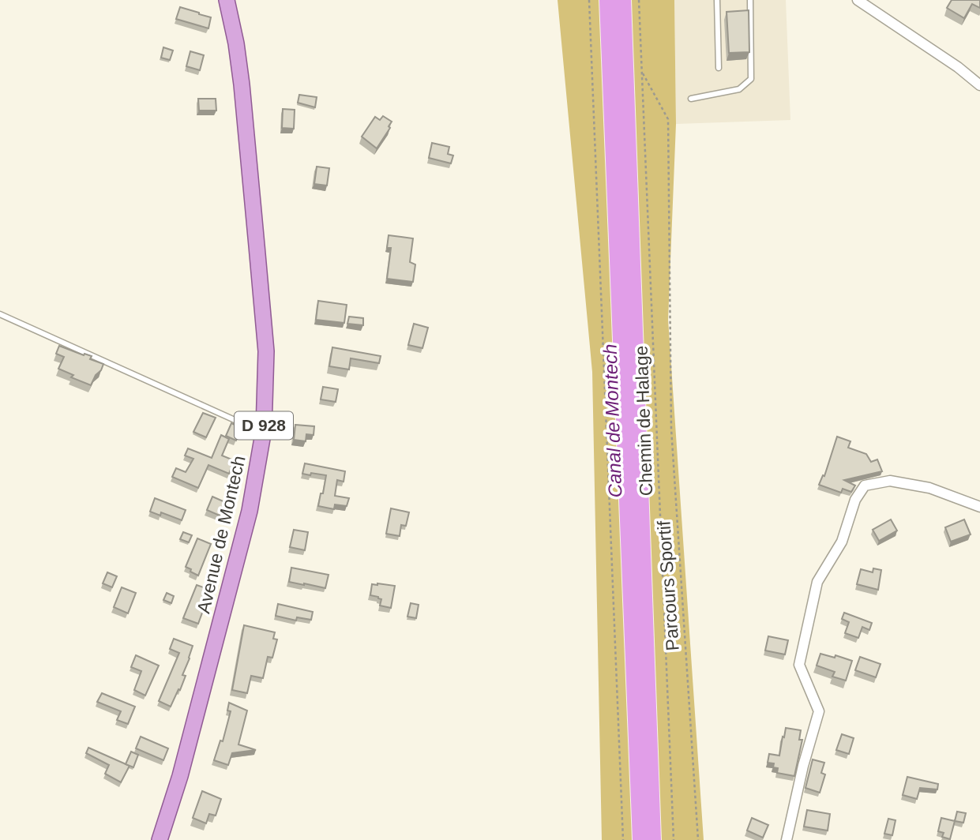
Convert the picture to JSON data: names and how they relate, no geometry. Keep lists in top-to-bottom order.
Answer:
{
  "streets": {
    "main road": ["D 928", "Avenue de Montech"],
    "path": ["Chemin de Halage", "Parcours Sportif"]
  },
  "crossings": [
    ["Chemin de Halage", "Parcours Sportif"]
  ],
  "water": ["Canal de Montech"]
}
